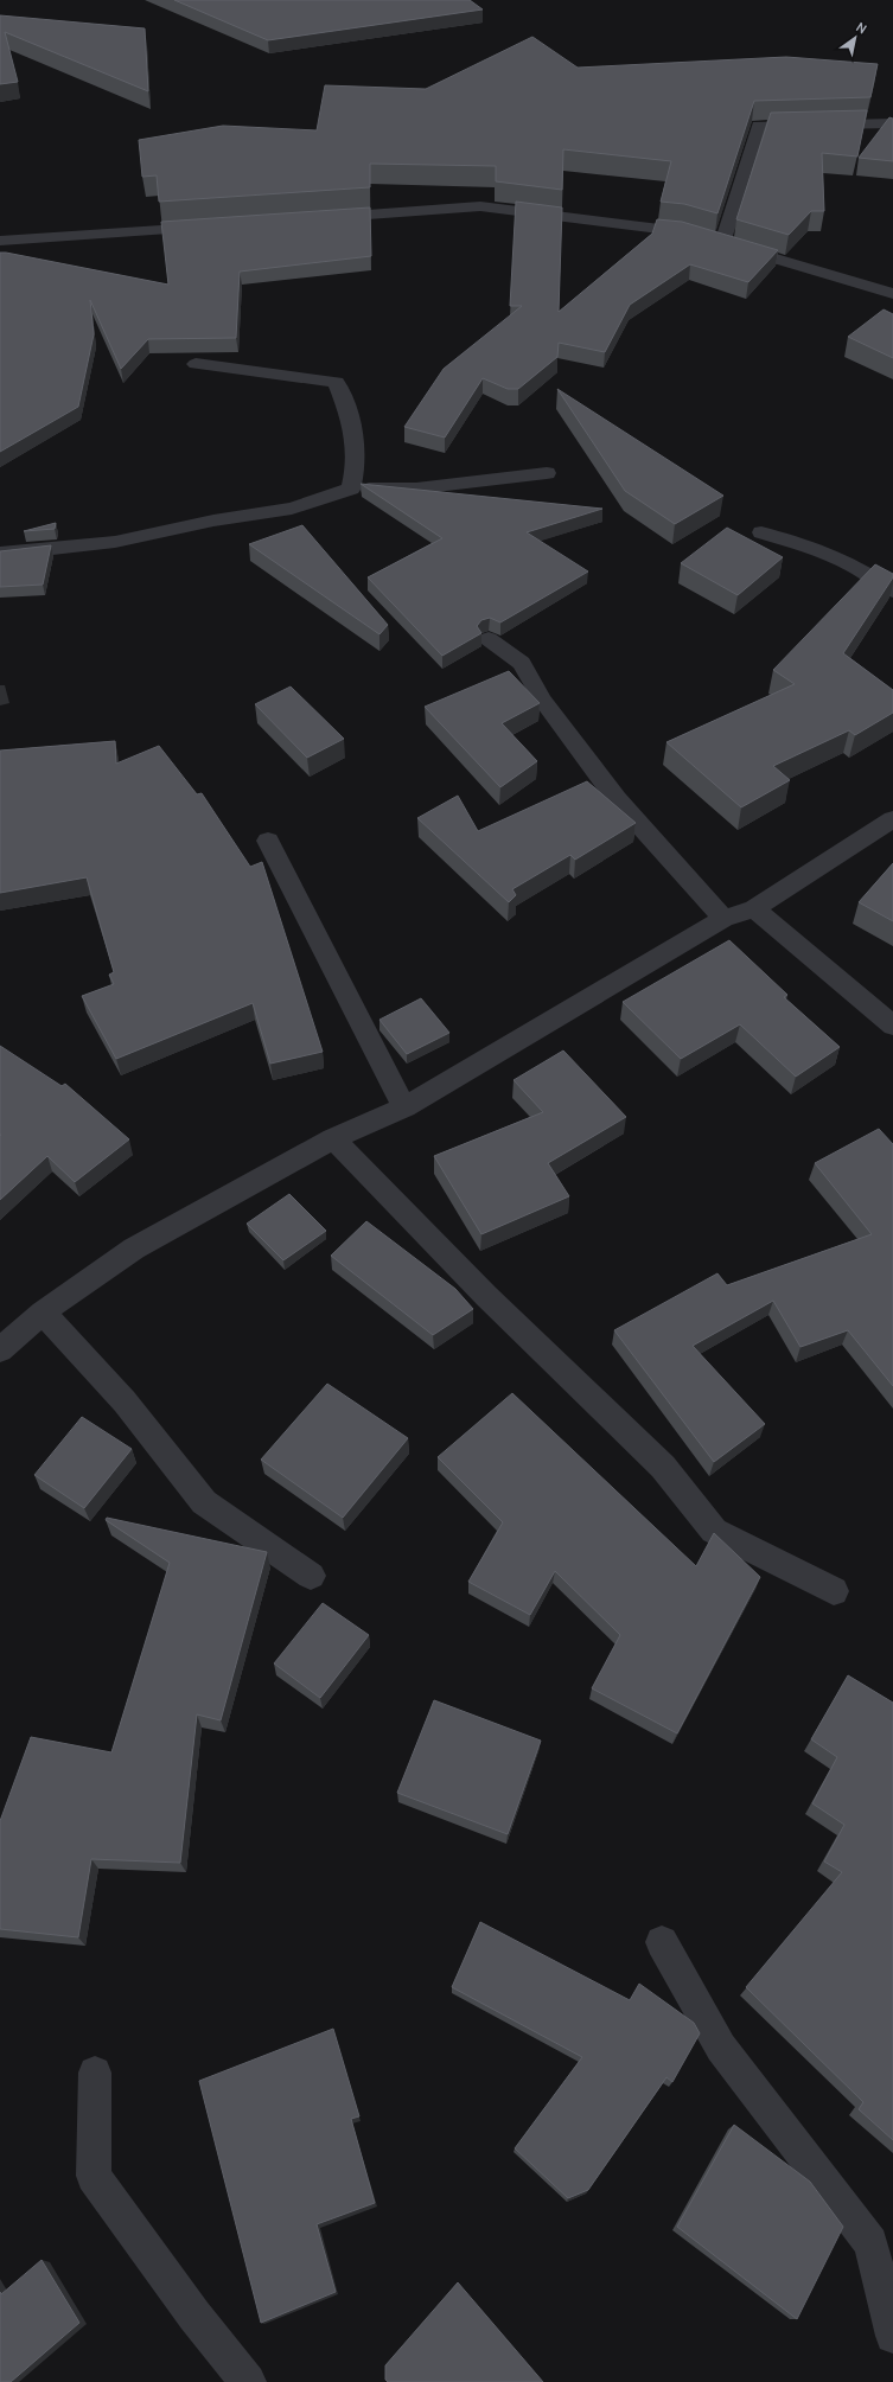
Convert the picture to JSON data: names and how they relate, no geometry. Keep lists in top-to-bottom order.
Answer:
{
  "north": "top right"
}
